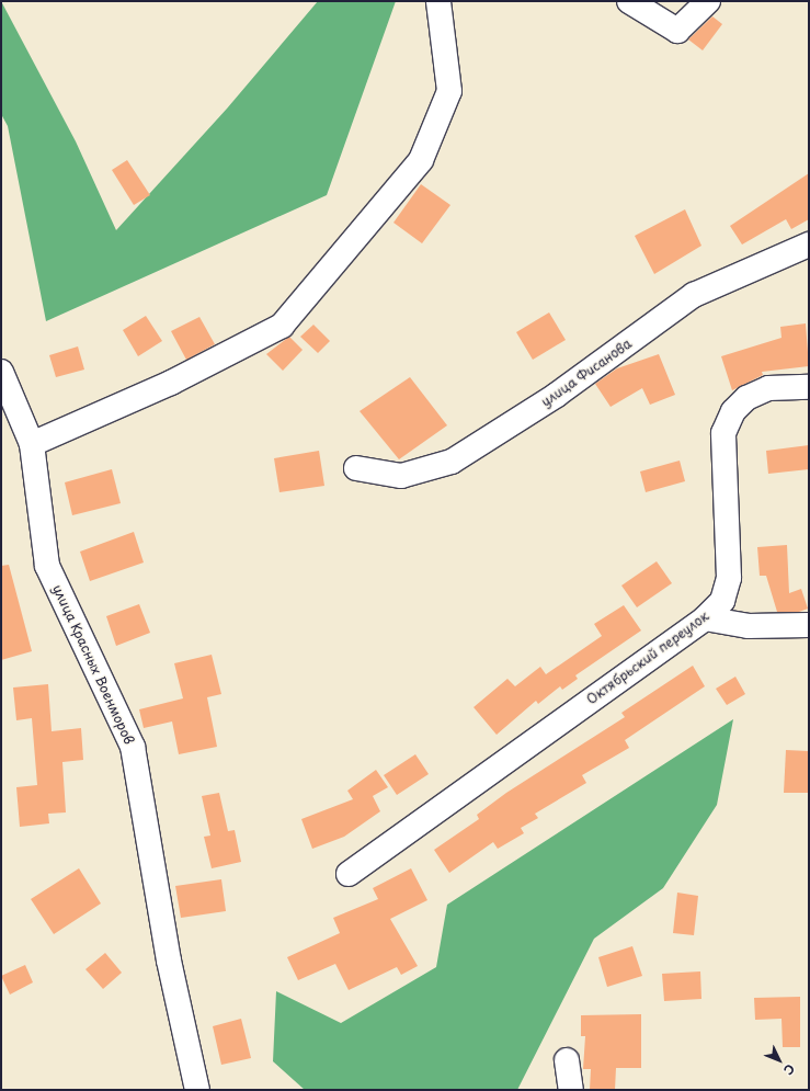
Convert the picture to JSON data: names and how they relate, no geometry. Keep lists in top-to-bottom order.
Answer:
{
  "streets": {
    "street": ["улица Фисанова", "Октябрьский переулок", "улица Красных Военморов"]
  },
  "north": "bottom right"
}
